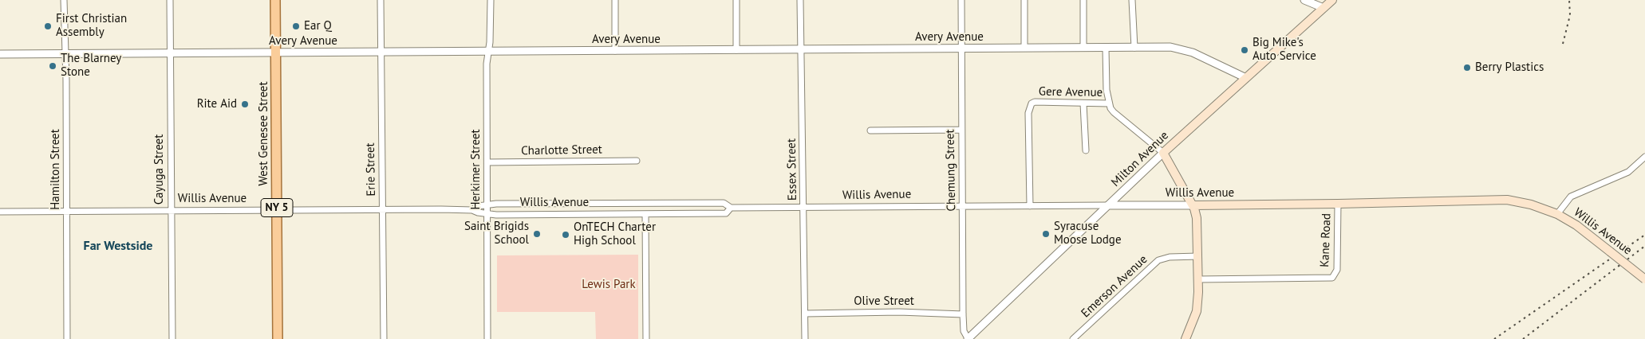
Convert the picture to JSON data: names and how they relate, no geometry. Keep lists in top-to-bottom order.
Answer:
{
  "streets": {
    "main road": [
      "West Genesee Street",
      "Milton Avenue",
      "Willis Avenue",
      "NY 5"
    ],
    "street": [
      "Avery Avenue",
      "Gere Avenue",
      "Charlotte Street",
      "Hamilton Street",
      "Cayuga Street",
      "Erie Street",
      "Herkimer Street",
      "Essex Street",
      "Chemung Street",
      "Kane Road",
      "Emerson Avenue",
      "Olive Street"
    ]
  },
  "crossings": [
    ["Avery Avenue", "Gere Avenue"],
    ["Avery Avenue", "West Genesee Street"],
    ["Avery Avenue", "Milton Avenue"],
    ["Avery Avenue", "Hamilton Street"],
    ["Avery Avenue", "Cayuga Street"],
    ["Avery Avenue", "Erie Street"],
    ["Avery Avenue", "Herkimer Street"],
    ["Avery Avenue", "Essex Street"],
    ["Avery Avenue", "Chemung Street"],
    ["Gere Avenue", "Willis Avenue"],
    ["West Genesee Street", "Willis Avenue"],
    ["Charlotte Street", "Herkimer Street"],
    ["Milton Avenue", "Chemung Street"],
    ["Milton Avenue", "Willis Avenue"],
    ["Hamilton Street", "Willis Avenue"],
    ["Cayuga Street", "Willis Avenue"],
    ["Erie Street", "Willis Avenue"],
    ["Herkimer Street", "Willis Avenue"],
    ["Essex Street", "Willis Avenue"],
    ["Essex Street", "Olive Street"],
    ["Chemung Street", "Willis Avenue"],
    ["Chemung Street", "Olive Street"],
    ["Willis Avenue", "Kane Road"]
  ],
  "districts": ["Far Westside"],
  "parks": ["Lewis Park"],
  "places": [
    "First Christian Assembly",
    "Ear Q",
    "Big Mike's Auto Service",
    "The Blarney Stone",
    "Berry Plastics",
    "Rite Aid",
    "Saint Brigids School",
    "Syracuse Moose Lodge",
    "OnTECH Charter High School"
  ]
}
